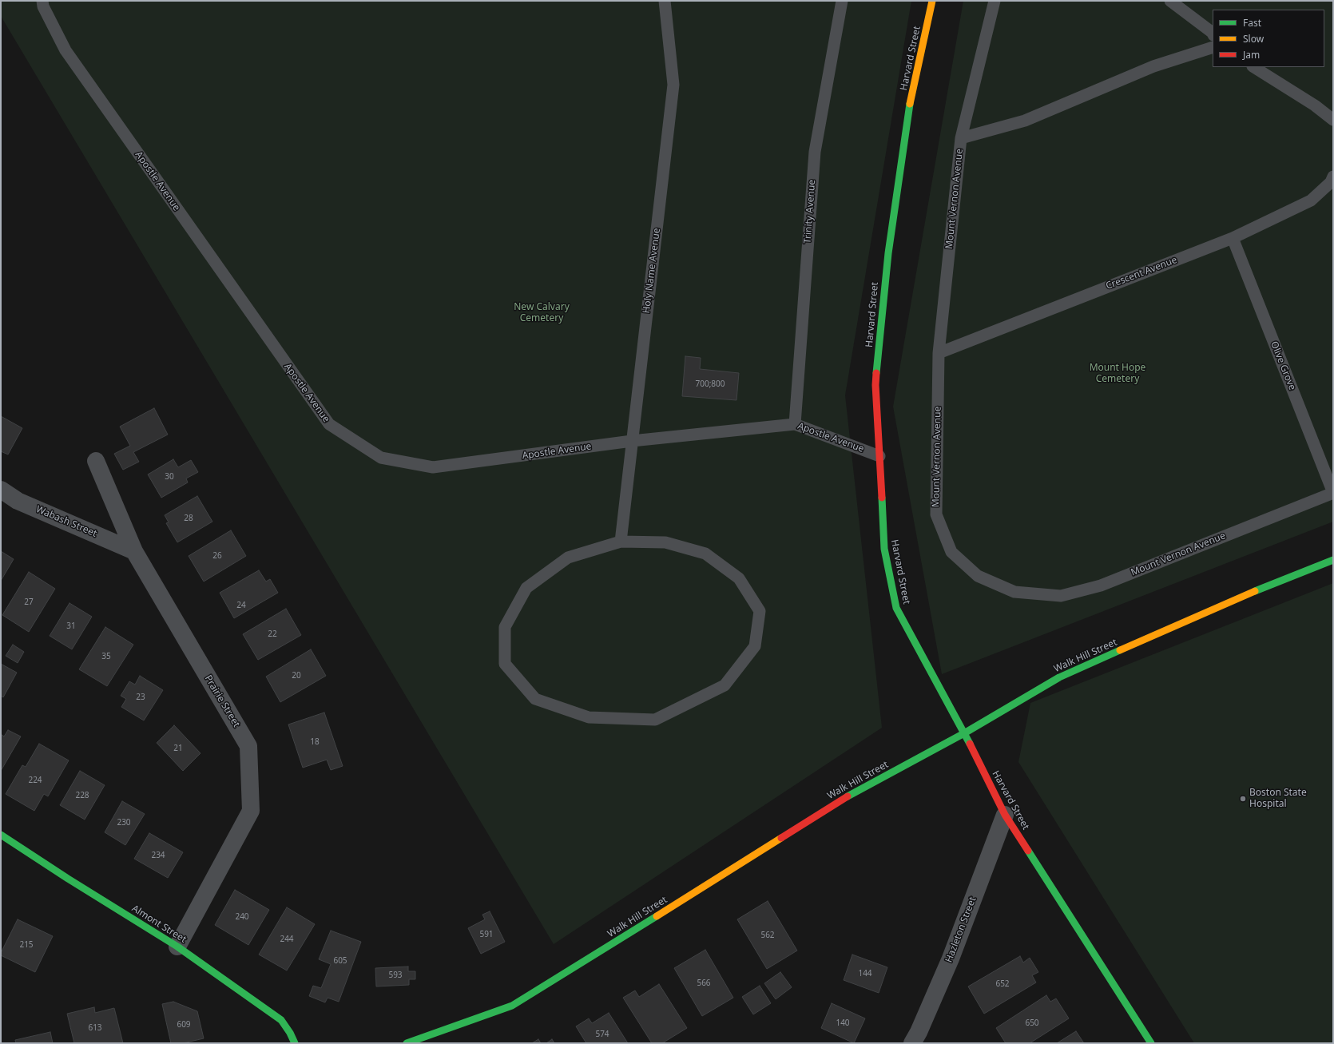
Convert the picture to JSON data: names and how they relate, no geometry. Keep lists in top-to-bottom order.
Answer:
{
  "streets": {
    "main road": ["Harvard Street", "Walk Hill Street", "Almont Street"],
    "street": ["Wabash Street", "Prairie Street", "Hazleton Street"],
    "lane": [
      "Apostle Avenue",
      "Mount Vernon Avenue",
      "Trinity Avenue",
      "Holy Name Avenue",
      "Crescent Avenue",
      "Olive Grove"
    ]
  },
  "crossings": [
    ["Harvard Street", "Apostle Avenue"],
    ["Harvard Street", "Walk Hill Street"],
    ["Harvard Street", "Hazleton Street"],
    ["Apostle Avenue", "Trinity Avenue"],
    ["Apostle Avenue", "Holy Name Avenue"],
    ["Mount Vernon Avenue", "Crescent Avenue"],
    ["Mount Vernon Avenue", "Olive Grove"],
    ["Crescent Avenue", "Olive Grove"],
    ["Wabash Street", "Prairie Street"],
    ["Prairie Street", "Almont Street"]
  ],
  "parks": ["New Calvary Cemetery", "Mount Hope Cemetery"],
  "places": ["Boston State Hospital"],
  "house_numbers": [
    "700;800",
    "30",
    "28",
    "26",
    "27",
    "24",
    "31",
    "22",
    "35",
    "20",
    "23",
    "18",
    "21",
    "224",
    "228",
    "230",
    "234",
    "240",
    "591",
    "562",
    "244",
    "215",
    "605",
    "144",
    "593",
    "566",
    "652",
    "140",
    "650",
    "609",
    "613",
    "574"
  ],
  "legend": ["Fast", "Slow", "Jam"]
}
